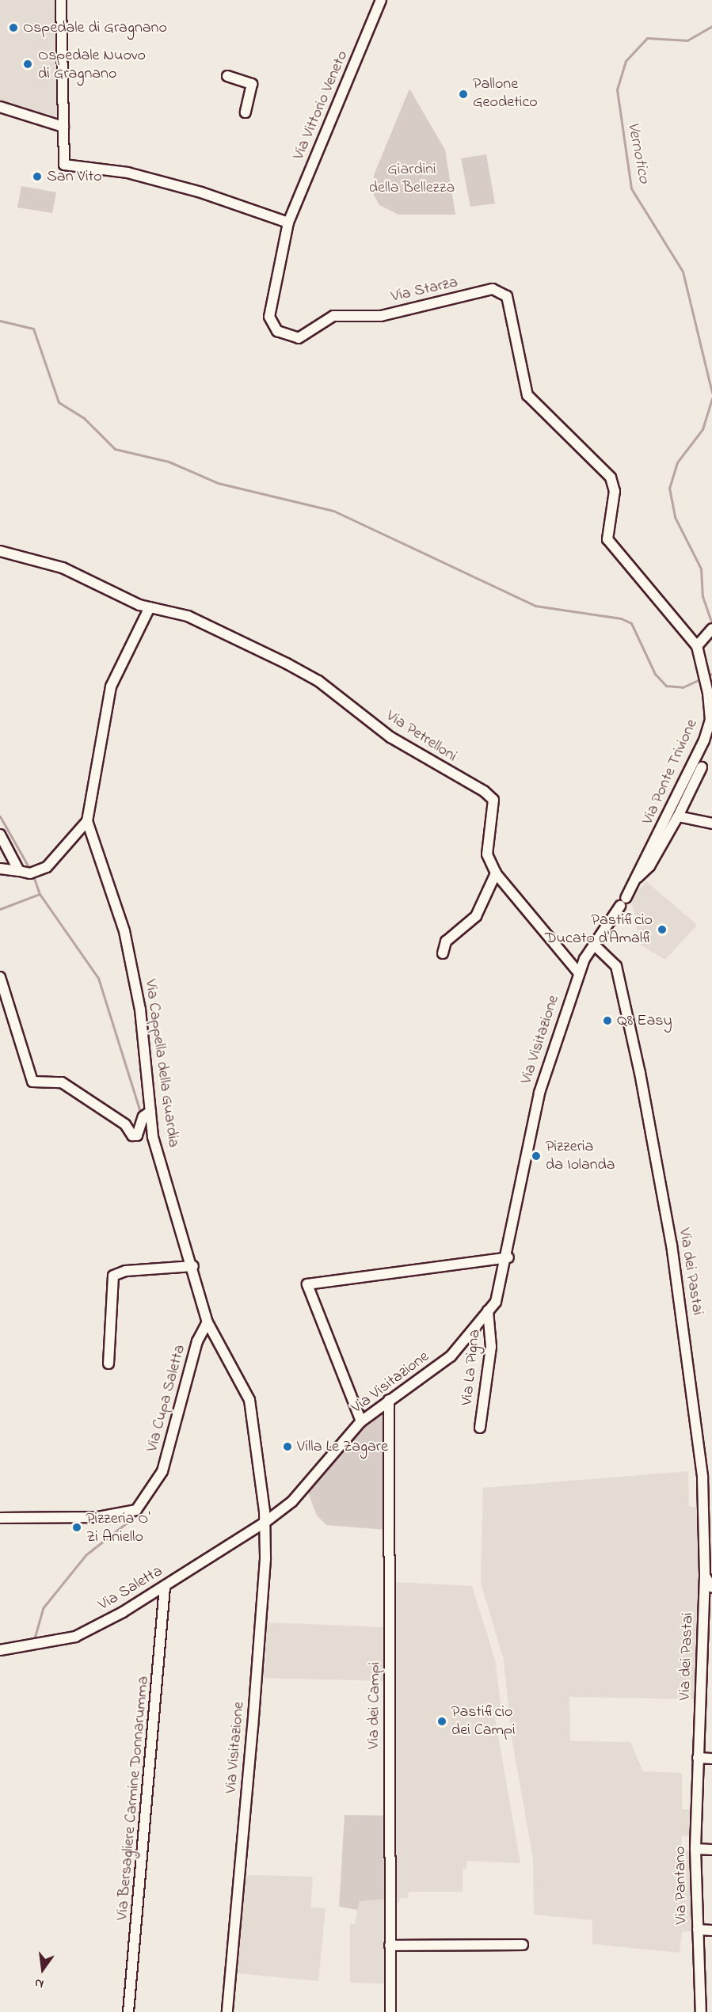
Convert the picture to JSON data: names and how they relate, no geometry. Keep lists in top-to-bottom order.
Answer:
{
  "streets": {
    "street": [
      "Via Vittorio Veneto",
      "Via Starza",
      "Via Petrelloni",
      "Via Ponte Trivione",
      "Via Visitazione",
      "Via Cappella della Guardia",
      "Via dei Pastai",
      "Via La Pigna",
      "Via Cupa Saletta",
      "Via Saletta",
      "Via dei Campi",
      "Via Bersagliere Carmine Donnarumma",
      "Via Pantano"
    ]
  },
  "crossings": [
    ["Via Vittorio Veneto", "Via Starza"],
    ["Via Starza", "Via Ponte Trivione"],
    ["Via Petrelloni", "Via Visitazione"],
    ["Via Petrelloni", "Via Cappella della Guardia"],
    ["Via Ponte Trivione", "Via Visitazione"],
    ["Via Ponte Trivione", "Via dei Pastai"],
    ["Via Visitazione", "Via Cappella della Guardia"],
    ["Via Visitazione", "Via dei Pastai"],
    ["Via Visitazione", "Via La Pigna"],
    ["Via Visitazione", "Via Saletta"],
    ["Via Visitazione", "Via dei Campi"],
    ["Via Cappella della Guardia", "Via Cupa Saletta"],
    ["Via Cappella della Guardia", "Via Saletta"],
    ["Via dei Pastai", "Via Pantano"],
    ["Via Saletta", "Via Bersagliere Carmine Donnarumma"]
  ],
  "water": ["Vernotico"],
  "parks": ["Giardini della Bellezza"],
  "places": [
    "Ospedale di Gragnano",
    "Ospedale Nuovo di Gragnano",
    "Pallone Geodetico",
    "San Vito",
    "Pastificio Ducato d'Amalfi",
    "Q8 Easy",
    "Pizzeria da Iolanda",
    "Villa Le Zagare",
    "Pizzeria O' Zi Aniello",
    "Pastificio dei Campi"
  ],
  "north": "bottom"
}
